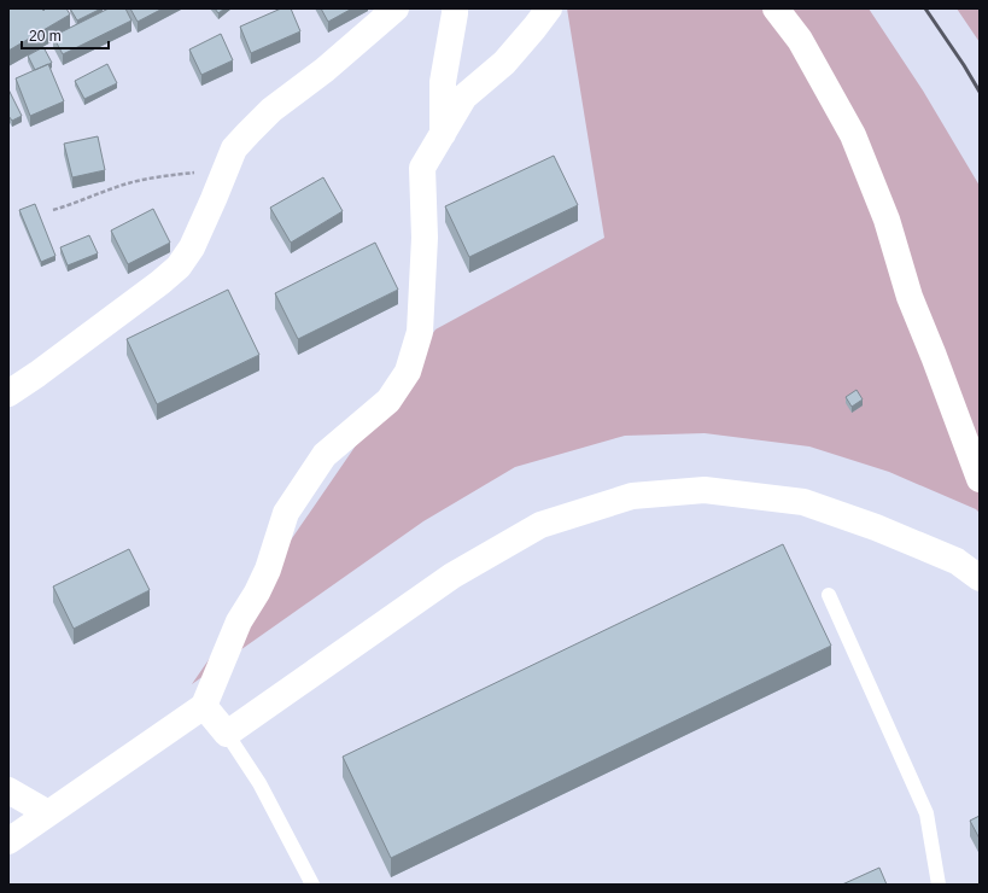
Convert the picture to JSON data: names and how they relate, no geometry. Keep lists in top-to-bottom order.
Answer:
{
  "scale_bar": "20 m"
}
